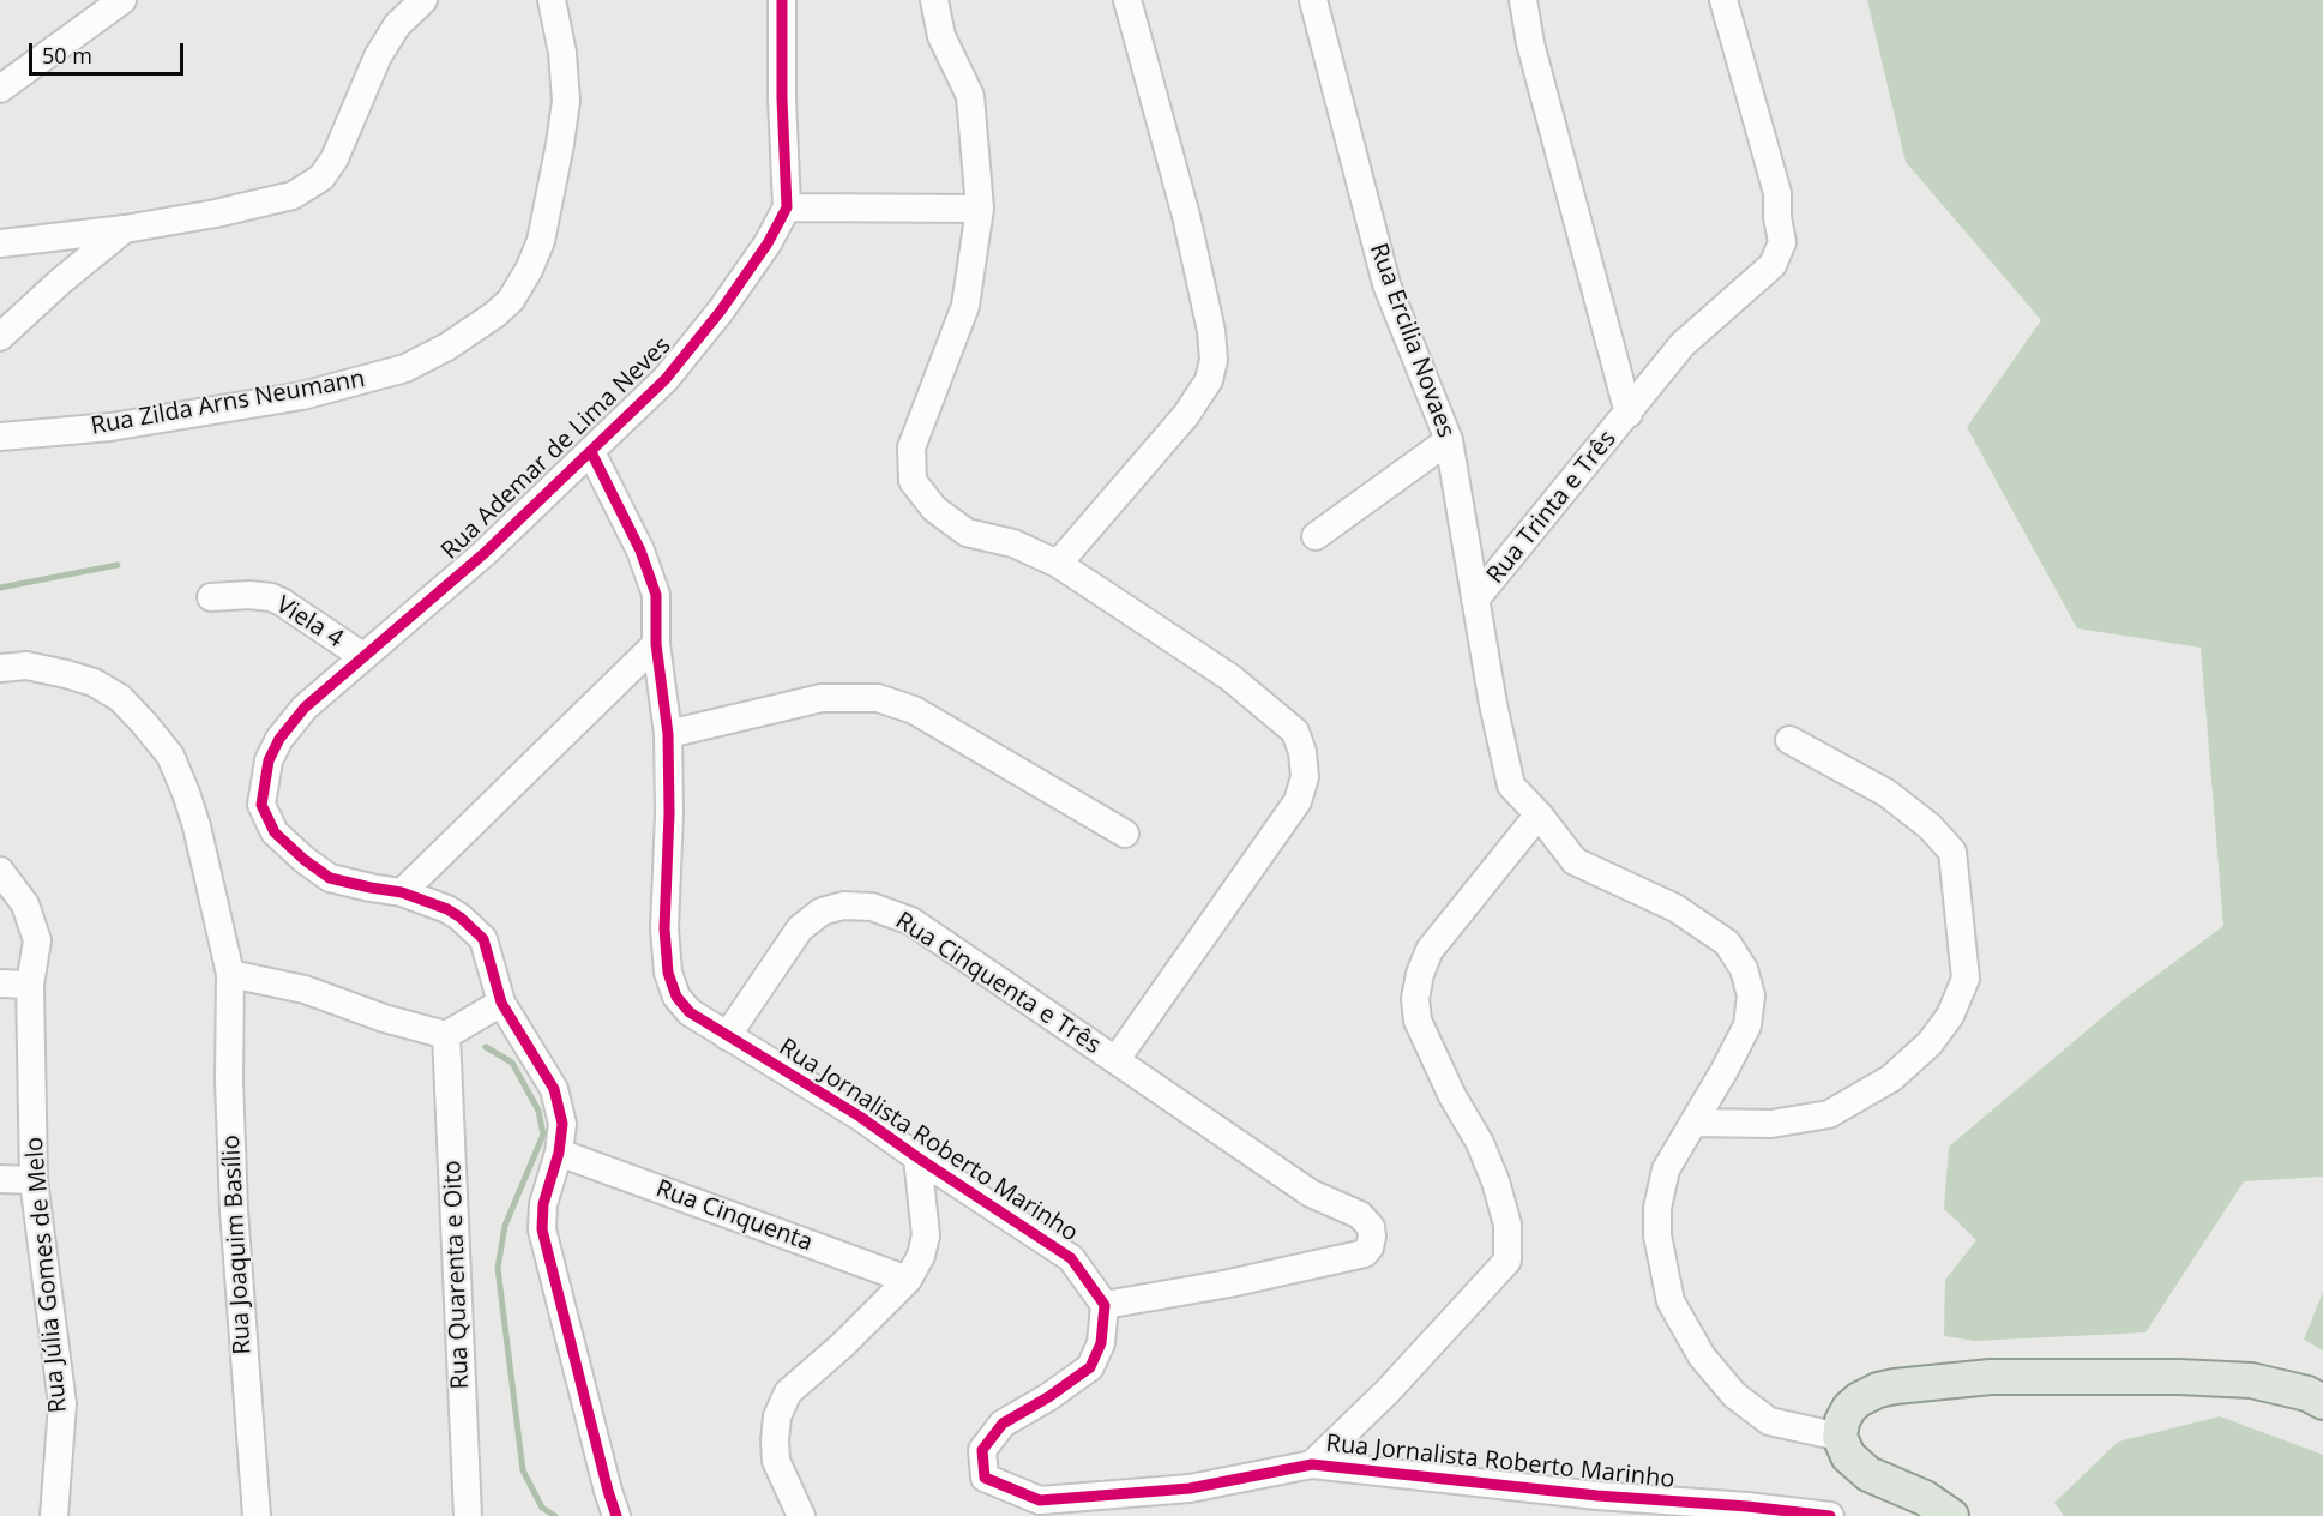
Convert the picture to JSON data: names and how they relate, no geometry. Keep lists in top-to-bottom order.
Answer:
{
  "streets": {
    "street": [
      "Rua Ercilia Novaes",
      "Rua Zilda Arns Neumann",
      "Rua Ademar de Lima Neves",
      "Rua Trinta e Três",
      "Viela 4",
      "Rua Cinquenta e Três",
      "Rua Jornalista Roberto Marinho",
      "Rua Cinquenta",
      "Rua Joaquim Basílio",
      "Rua Júlia Gomes de Melo",
      "Rua Quarenta e Oito"
    ]
  },
  "crossings": [
    ["Rua Ercilia Novaes", "Rua Trinta e Três"],
    ["Rua Ademar de Lima Neves", "Viela 4"],
    ["Rua Ademar de Lima Neves", "Rua Jornalista Roberto Marinho"],
    ["Rua Ademar de Lima Neves", "Rua Cinquenta"],
    ["Rua Cinquenta e Três", "Rua Jornalista Roberto Marinho"]
  ],
  "scale_bar": "50 m"
}
